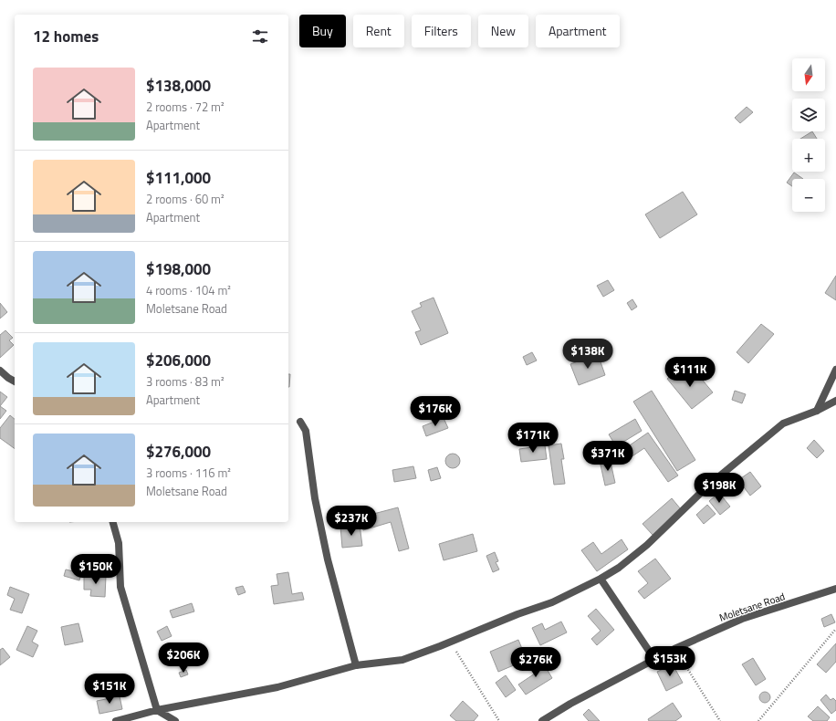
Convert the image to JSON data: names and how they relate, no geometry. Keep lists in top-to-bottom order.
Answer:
{
  "streets": {
    "street": ["Moletsane Road"]
  },
  "north": "bottom",
  "page": {
    "chip": [
      "Buy",
      "Rent",
      "Filters",
      "New",
      "Apartment"
    ],
    "heading": "12 homes",
    "map_buttons": ["+", "−"],
    "list": [
      {
        "name": "$138,000",
        "note": "2 rooms · 72 m² · Apartment"
      },
      {
        "name": "$111,000",
        "note": "2 rooms · 60 m² · Apartment"
      },
      {
        "name": "$198,000",
        "note": "4 rooms · 104 m² · Moletsane Road"
      },
      {
        "name": "$206,000",
        "note": "3 rooms · 83 m² · Apartment"
      },
      {
        "name": "$276,000",
        "note": "3 rooms · 116 m² · Moletsane Road"
      }
    ],
    "price": [
      "$138K",
      "$111K",
      "$176K",
      "$171K",
      "$371K",
      "$198K",
      "$237K",
      "$150K",
      "$206K",
      "$153K",
      "$276K",
      "$151K"
    ]
  }
}
